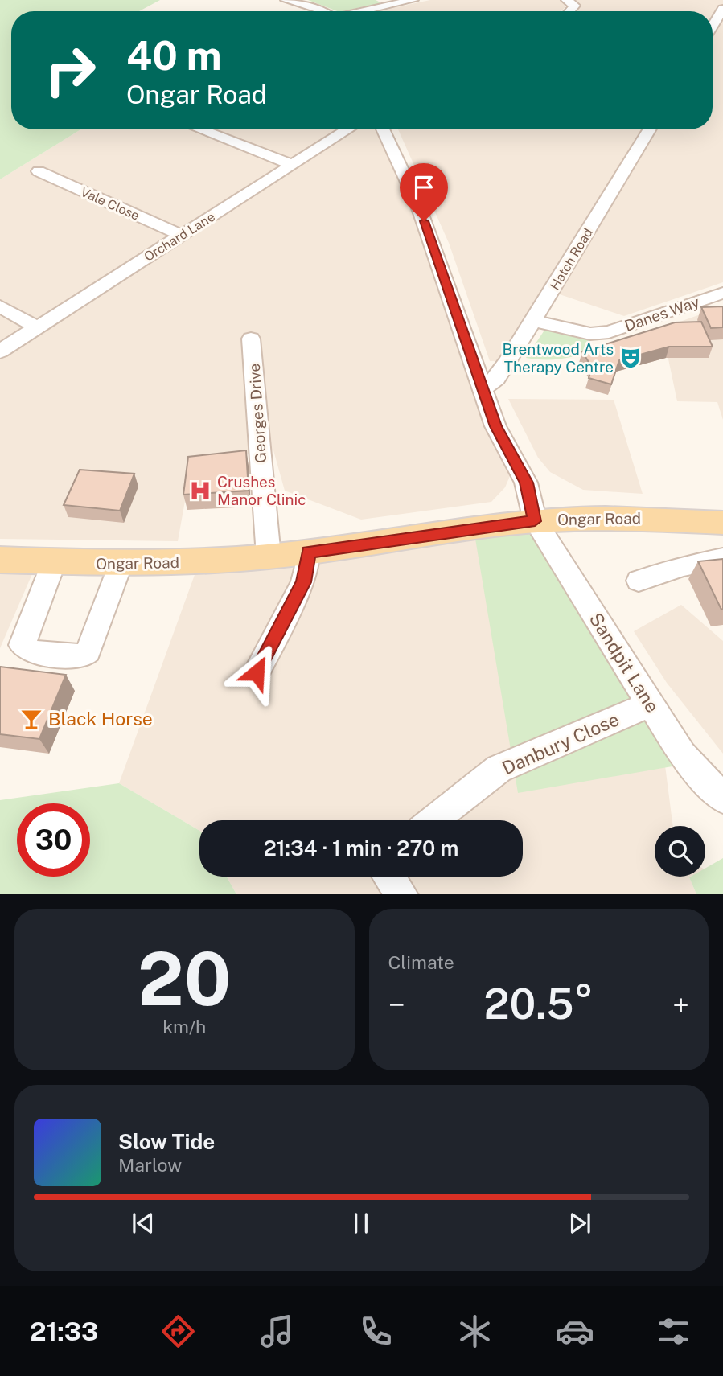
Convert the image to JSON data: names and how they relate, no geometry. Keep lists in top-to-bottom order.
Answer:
{
  "streets": {
    "main road": ["Ongar Road"],
    "street": [
      "Vale Close",
      "Orchard Lane",
      "Hatch Road",
      "Danes Way",
      "Georges Drive",
      "Sandpit Lane",
      "Danbury Close"
    ]
  },
  "crossings": [
    ["Vale Close", "Orchard Lane"],
    ["Hatch Road", "Danes Way"],
    ["Georges Drive", "Ongar Road"],
    ["Ongar Road", "Sandpit Lane"],
    ["Sandpit Lane", "Danbury Close"]
  ],
  "places": {
    "theatre": ["Brentwood Arts Therapy Centre"],
    "hospital": ["Crushes Manor Clinic"],
    "bar": ["Black Horse"]
  },
  "page": {
    "turn": ["40 m", "Ongar Road"],
    "limit": "30",
    "trip": "21:34 · 1 min · 270 m",
    "tile": [
      ["20", "km/h"],
      "Climate"
    ],
    "heat": ["−", "20.5°", "+"],
    "song": ["Slow Tide", "Marlow"],
    "tabs": "21:33"
  }
}
